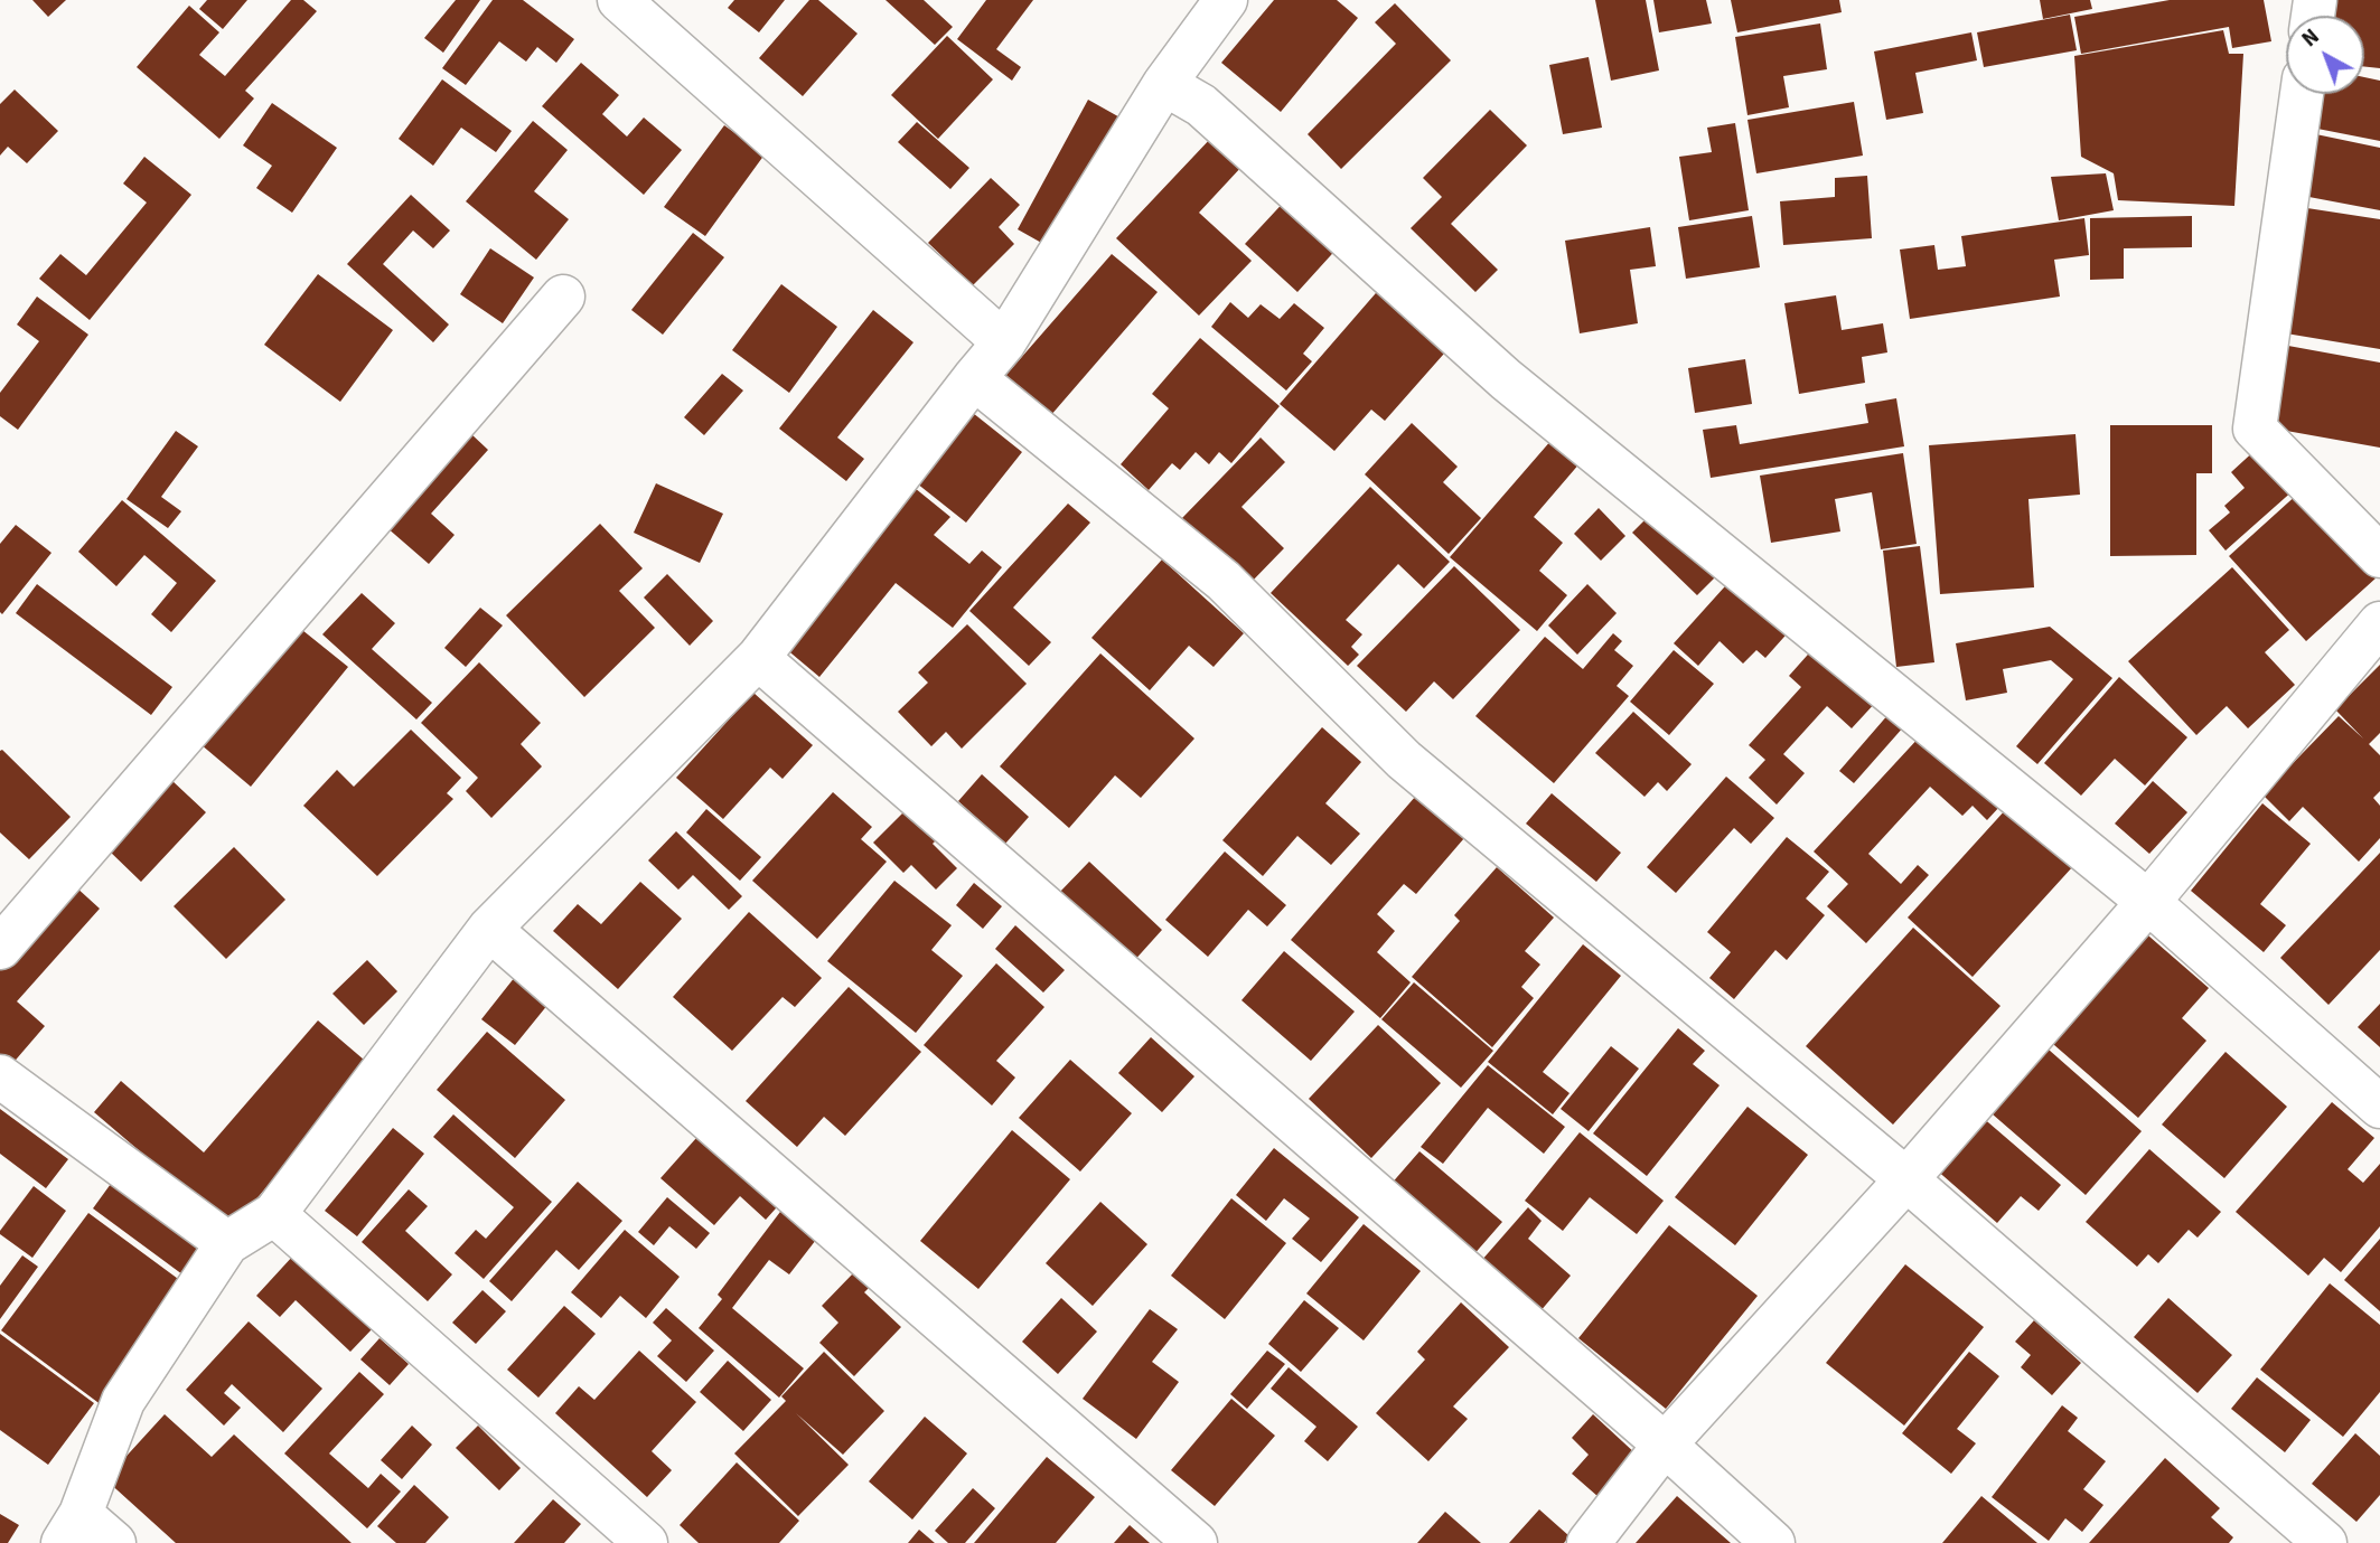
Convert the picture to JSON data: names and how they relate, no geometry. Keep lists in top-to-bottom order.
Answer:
{
  "north": "top left"
}
